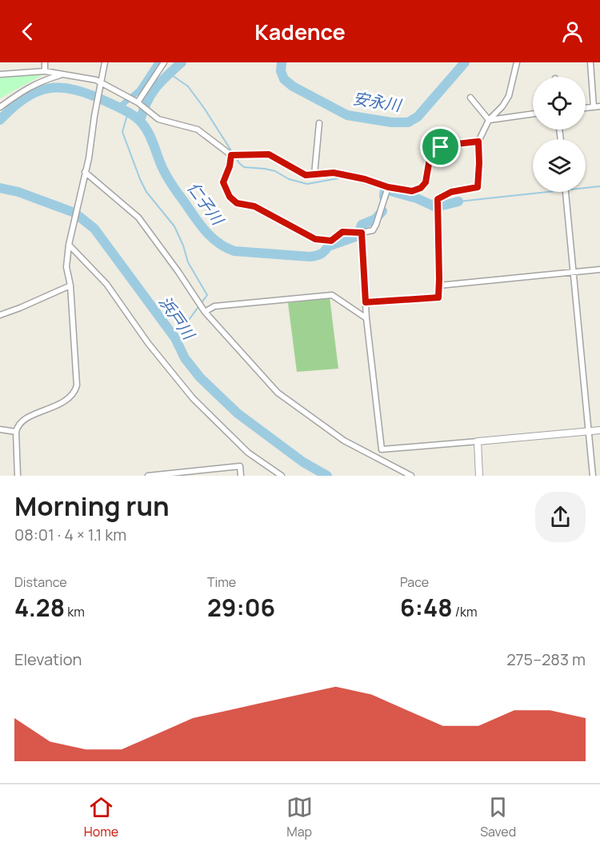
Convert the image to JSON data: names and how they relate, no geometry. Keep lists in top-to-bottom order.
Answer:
{
  "water": ["安永川", "仁子川", "浜戸川"],
  "page": {
    "header": "Kadence",
    "heading": ["Morning run", "08:01 · 4 × 1.1 km"],
    "stats": [
      ["Distance", "4.28 km"],
      ["Time", "29:06"],
      ["Pace", "6:48 /km"]
    ],
    "chart": ["Elevation", "275–283 m"],
    "tabs": ["Home", "Map", "Saved"]
  }
}
